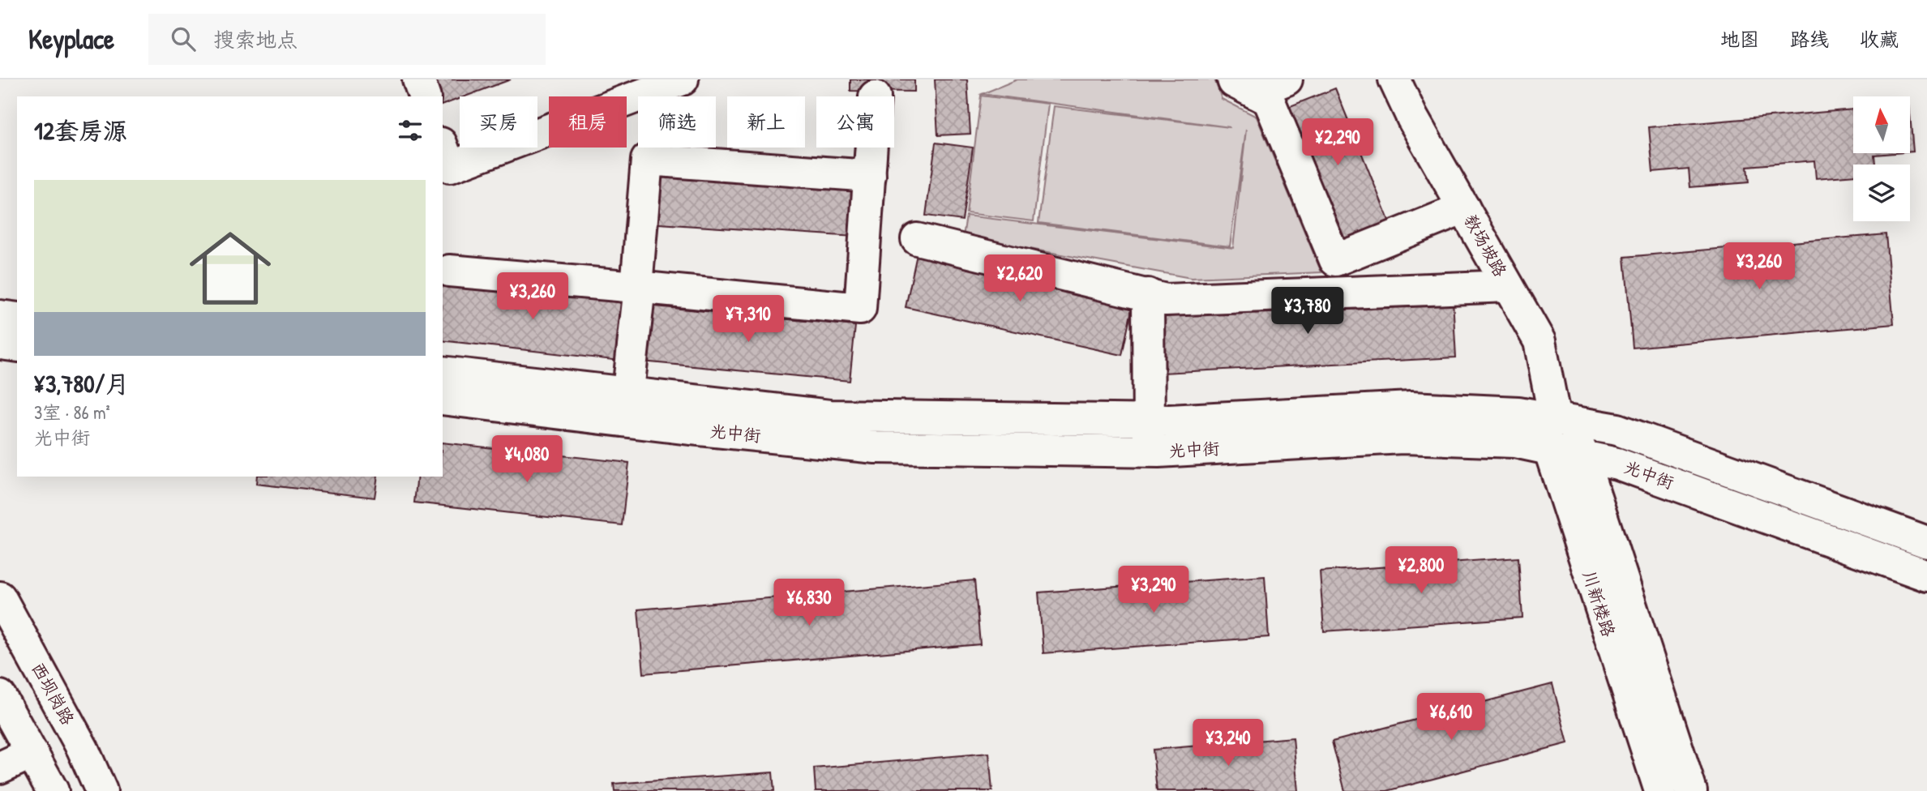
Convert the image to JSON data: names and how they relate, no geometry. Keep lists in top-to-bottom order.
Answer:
{
  "streets": {
    "street": [
      "教场坡路",
      "光中街",
      "川新楼路",
      "西坝岗路"
    ]
  },
  "crossings": [
    ["教场坡路", "光中街"],
    ["教场坡路", "川新楼路"],
    ["光中街", "川新楼路"]
  ],
  "north": "top",
  "page": {
    "header": "Keyplace",
    "search": "搜索地点",
    "nav": ["地图", "路线", "收藏"],
    "chip": [
      "买房",
      "租房",
      "筛选",
      "新上",
      "公寓"
    ],
    "heading": "12套房源",
    "price": [
      "¥2,290",
      "¥3,260",
      "¥2,620",
      "¥3,260",
      "¥3,780",
      "¥7,310",
      "¥4,080",
      "¥2,800",
      "¥3,290",
      "¥6,830",
      "¥6,610",
      "¥3,240"
    ],
    "list": [
      {
        "name": "¥3,780/月",
        "note": "3室 · 86 m² · 光中街"
      }
    ]
  }
}
